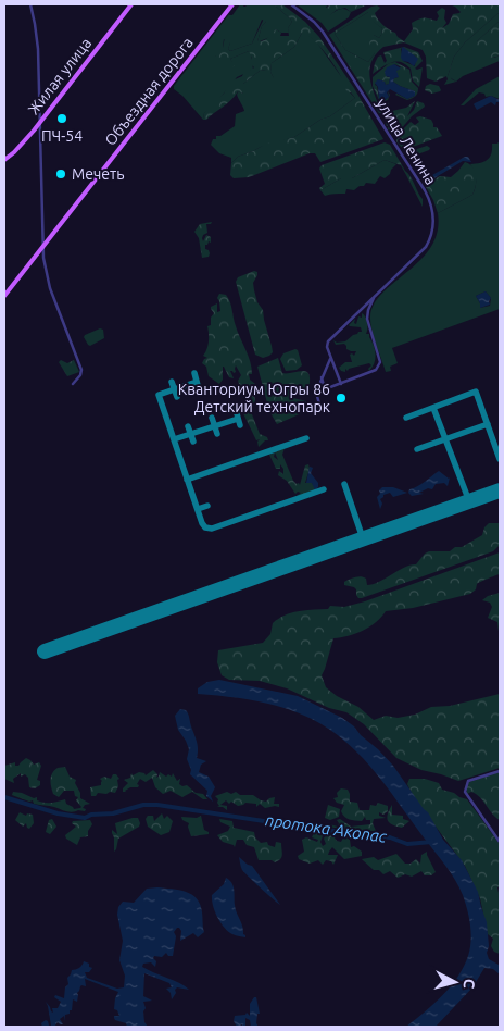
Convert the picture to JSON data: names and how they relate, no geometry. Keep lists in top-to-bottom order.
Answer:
{
  "streets": {
    "main road": ["Жилая улица", "Объездная дорога"],
    "street": ["улица Ленина"]
  },
  "water": ["протока Акопас"],
  "places": ["ПЧ-54", "Мечеть", "Кванториум Югры 86 Детский технопарк"],
  "north": "right"
}
